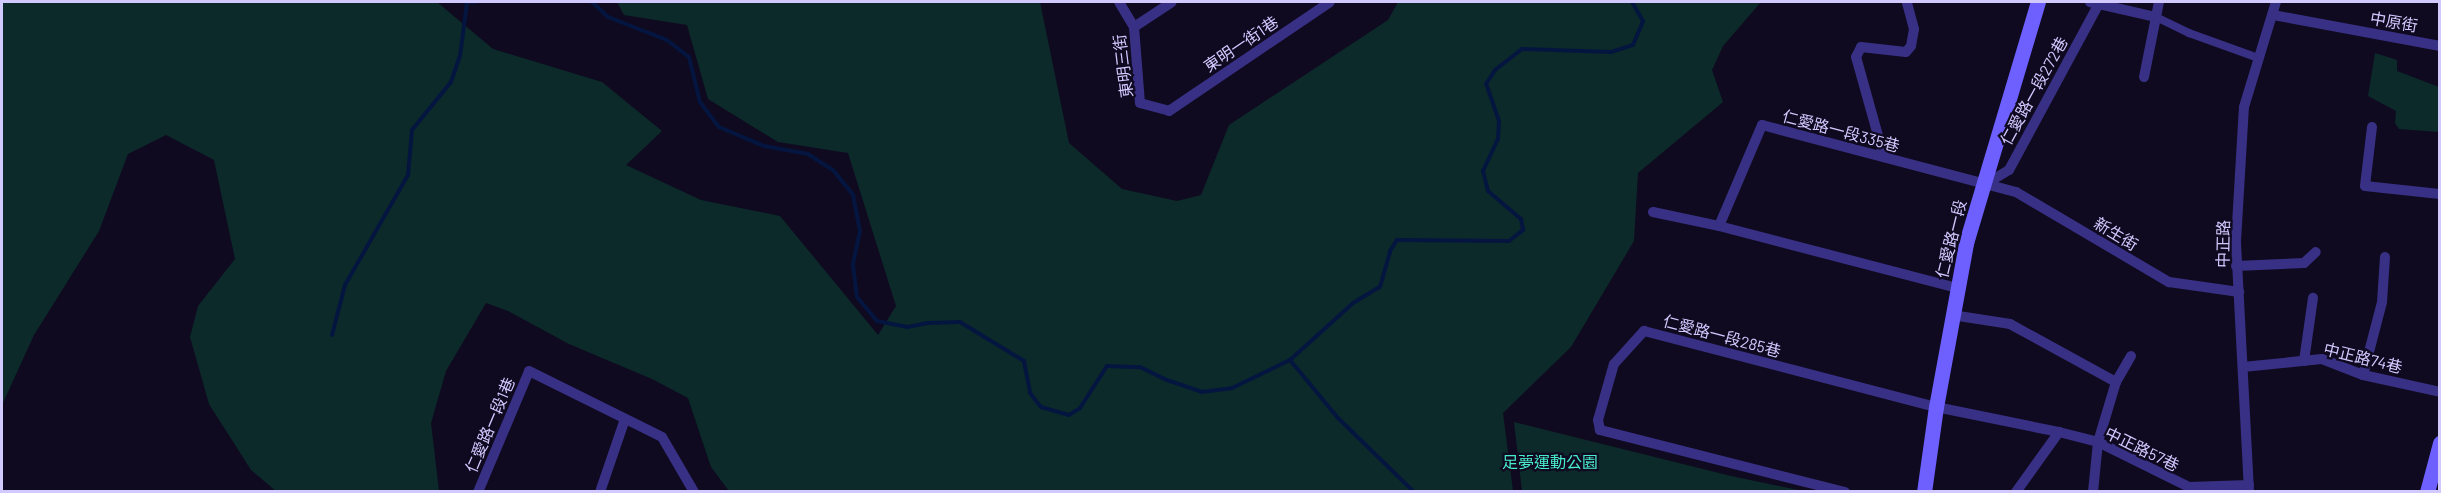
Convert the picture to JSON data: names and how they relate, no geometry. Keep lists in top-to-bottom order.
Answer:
{
  "streets": {
    "main road": ["仁愛路一段"],
    "street": [
      "中原街",
      "東明一街1巷",
      "東明三街",
      "仁愛路一段272巷",
      "仁愛路一段335巷",
      "新生街",
      "中正路",
      "仁愛路一段285巷",
      "中正路74巷",
      "仁愛路一段1巷",
      "中正路57巷"
    ]
  },
  "crossings": [
    ["中原街", "中正路"],
    ["東明一街1巷", "東明三街"],
    ["仁愛路一段272巷", "仁愛路一段335巷"],
    ["仁愛路一段272巷", "新生街"],
    ["仁愛路一段272巷", "仁愛路一段"],
    ["仁愛路一段335巷", "新生街"],
    ["仁愛路一段335巷", "仁愛路一段"],
    ["新生街", "仁愛路一段"],
    ["新生街", "中正路"],
    ["仁愛路一段", "仁愛路一段285巷"],
    ["仁愛路一段", "中正路57巷"],
    ["中正路", "中正路74巷"],
    ["中正路", "中正路57巷"],
    ["仁愛路一段285巷", "中正路57巷"]
  ],
  "parks": ["足夢運動公園"]
}
